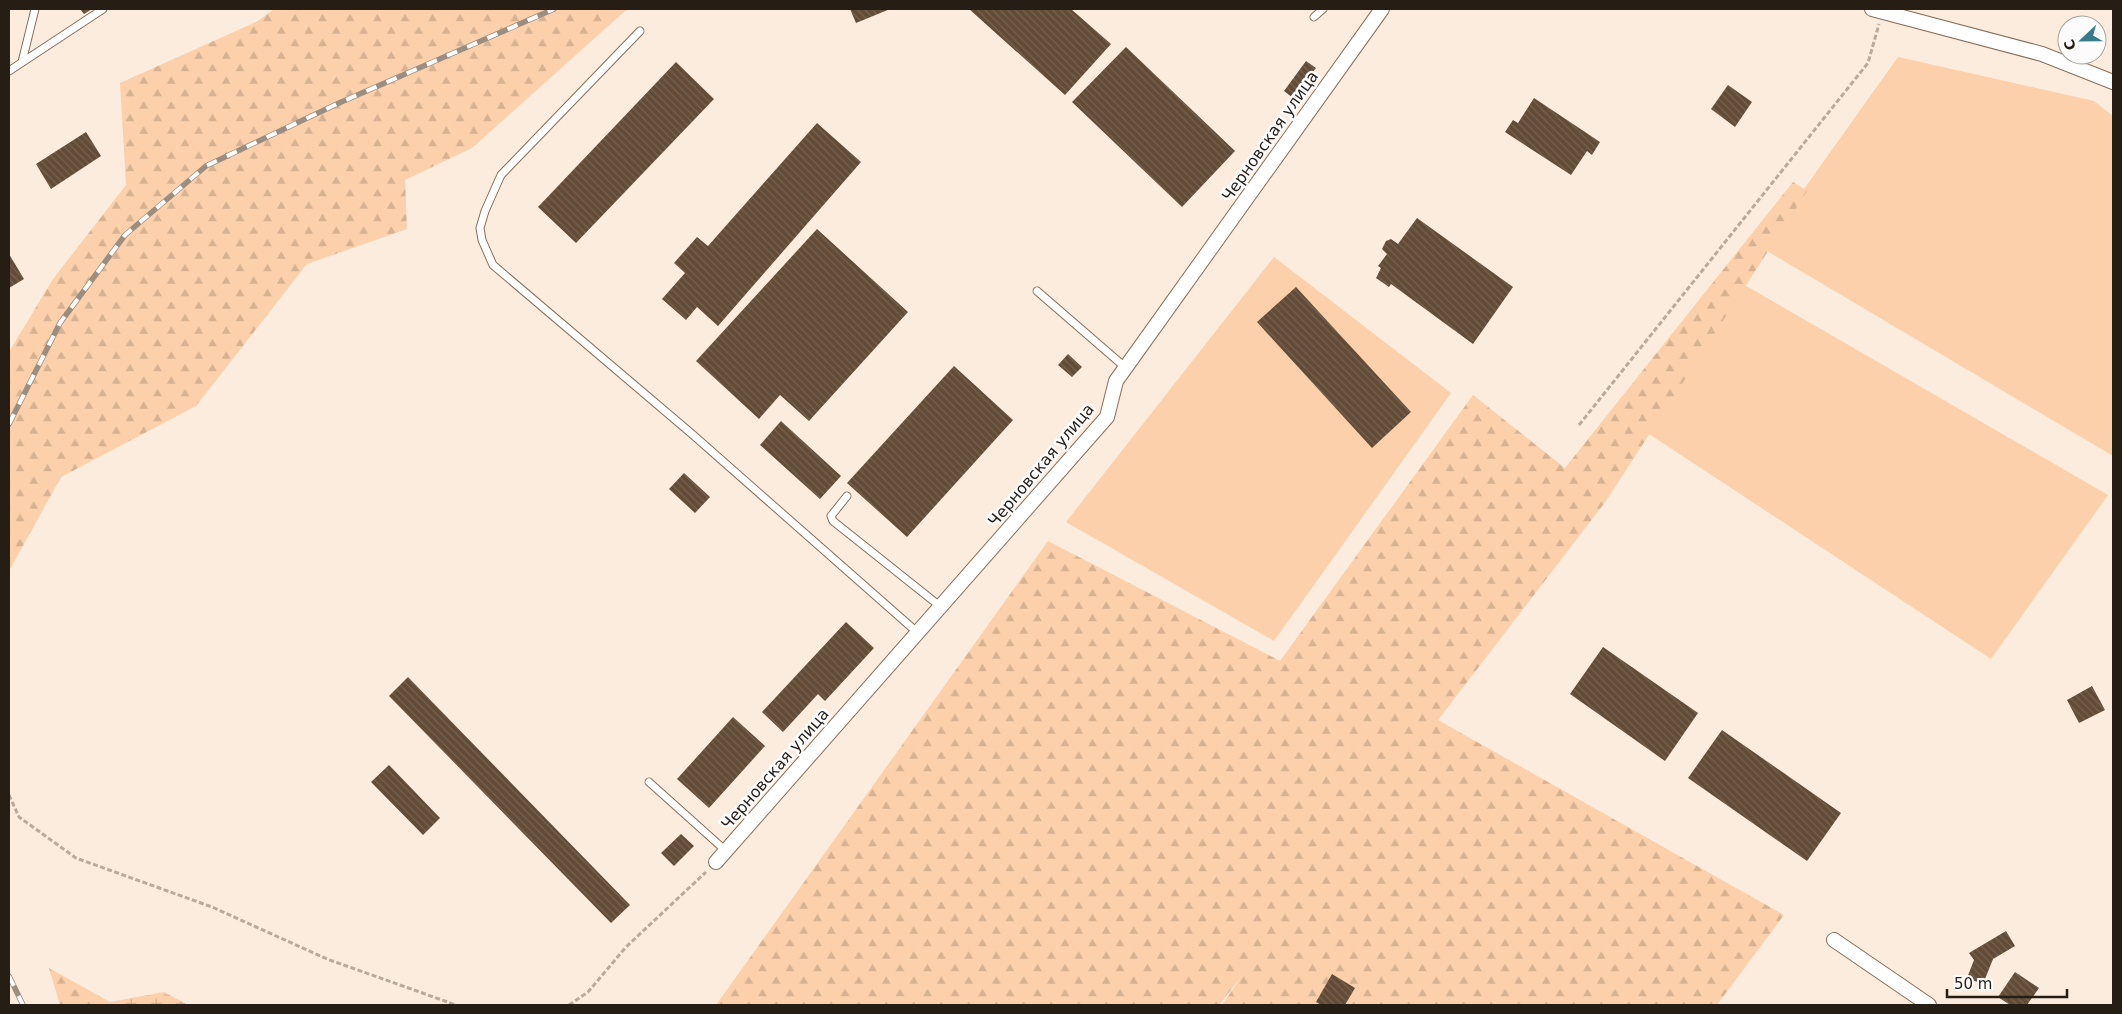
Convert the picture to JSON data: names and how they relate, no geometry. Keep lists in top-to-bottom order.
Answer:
{
  "streets": {
    "street": ["Черновская улица"]
  },
  "scale_bar": "50 m",
  "north": "left"
}
